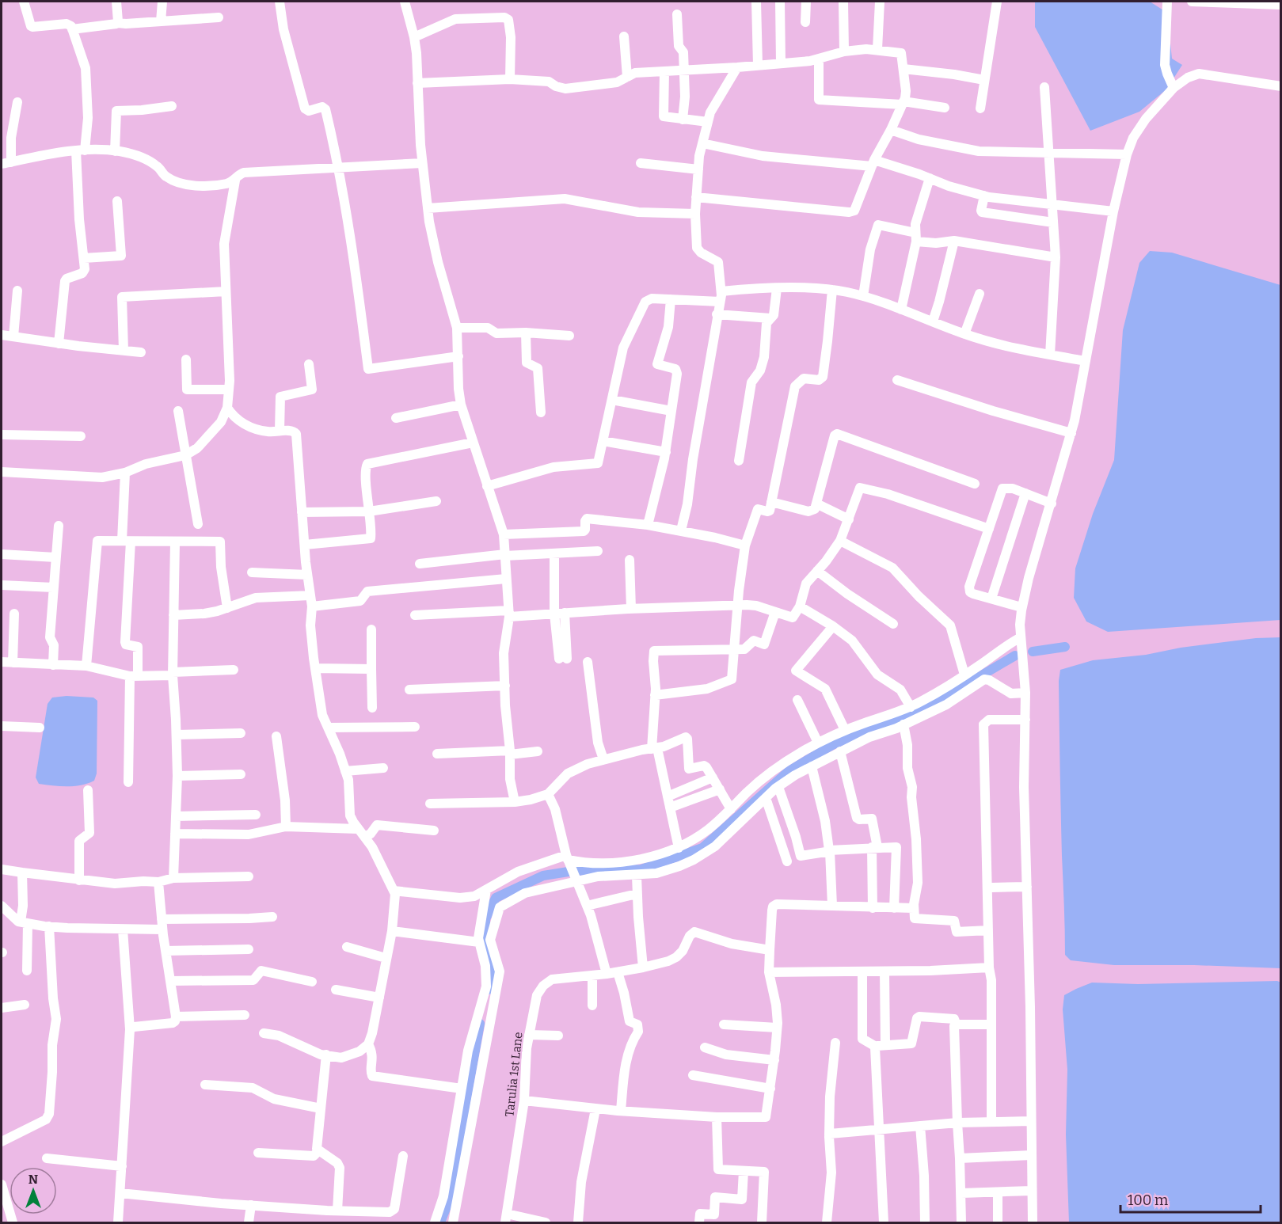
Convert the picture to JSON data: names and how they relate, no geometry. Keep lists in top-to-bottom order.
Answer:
{
  "streets": {
    "street": ["Tarulia 1st Lane"]
  },
  "scale_bar": "100 m",
  "north": "top"
}
